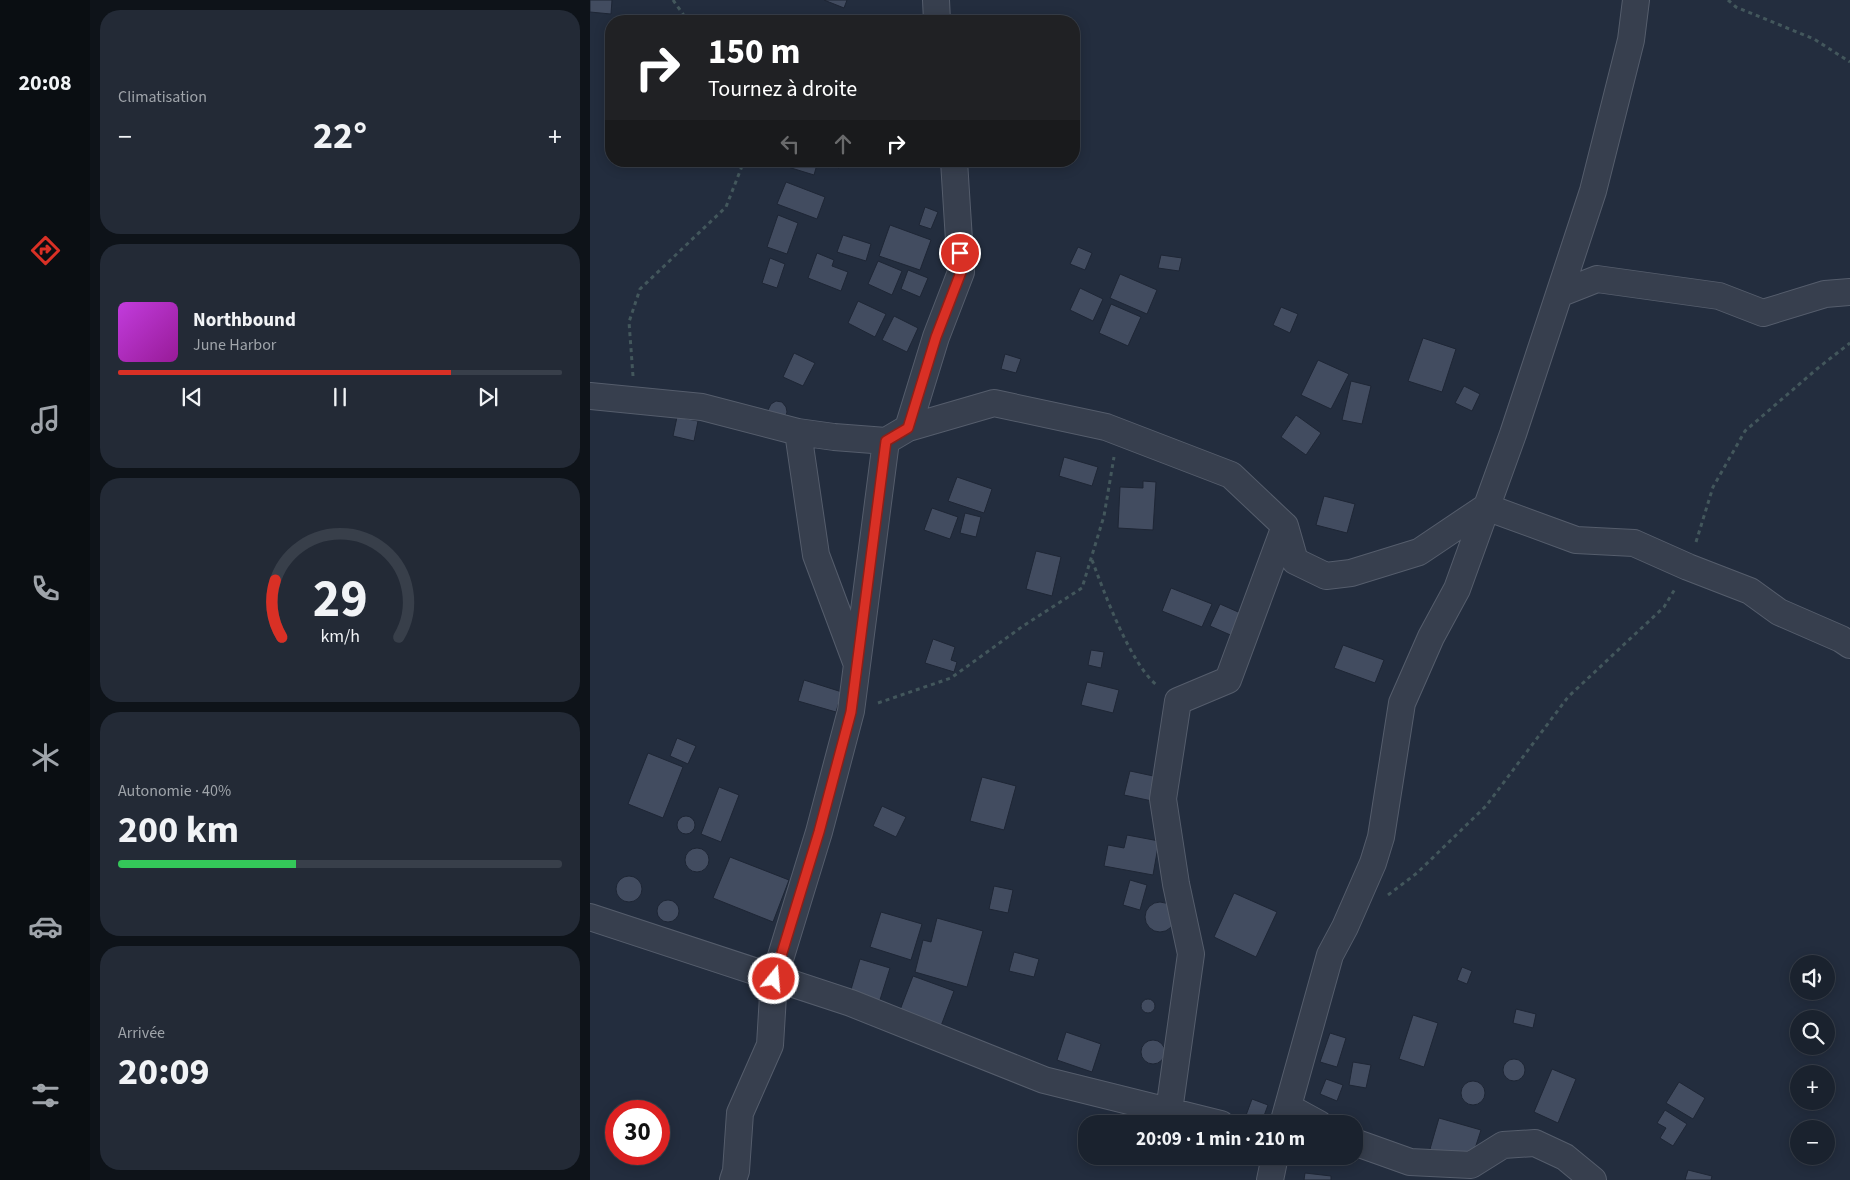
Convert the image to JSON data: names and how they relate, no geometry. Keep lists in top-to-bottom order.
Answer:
{
  "page": {
    "tabs": "20:08",
    "tile": [
      "Climatisation",
      ["Autonomie · 40%", "200 km"],
      ["Arrivée", "20:09"]
    ],
    "turn": ["150 m", "Tournez à droite"],
    "heat": ["−", "22°", "+"],
    "song": ["Northbound", "June Harbor"],
    "map_buttons": ["+", "−"],
    "limit": "30",
    "trip": "20:09 · 1 min · 210 m",
    "gauge": ["29", "km/h"]
  }
}
